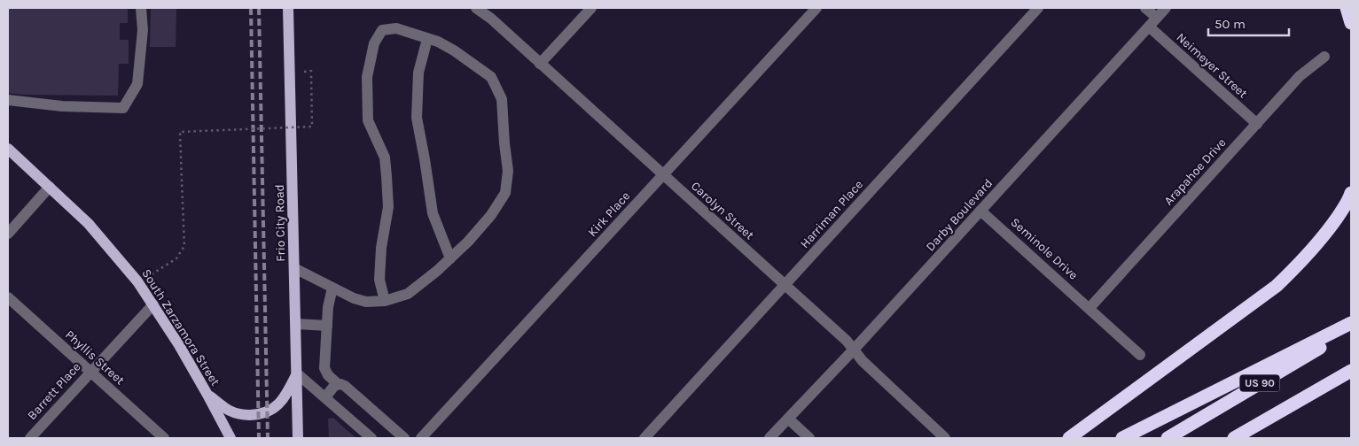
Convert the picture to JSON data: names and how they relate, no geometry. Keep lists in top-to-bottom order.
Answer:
{
  "streets": {
    "highway": ["US 90"],
    "main road": ["Frio City Road", "South Zarzamora Street"],
    "street": [
      "Neimeyer Street",
      "Arapahoe Drive",
      "Carolyn Street",
      "Kirk Place",
      "Harriman Place",
      "Darby Boulevard",
      "Seminole Drive",
      "Phyllis Street",
      "Barrett Place"
    ]
  },
  "crossings": [
    ["Neimeyer Street", "Arapahoe Drive"],
    ["Neimeyer Street", "Darby Boulevard"],
    ["Arapahoe Drive", "Seminole Drive"],
    ["Carolyn Street", "Kirk Place"],
    ["Carolyn Street", "Harriman Place"],
    ["Carolyn Street", "Darby Boulevard"],
    ["Darby Boulevard", "Seminole Drive"],
    ["South Zarzamora Street", "Barrett Place"],
    ["Phyllis Street", "Barrett Place"]
  ],
  "scale_bar": "50 m"
}
